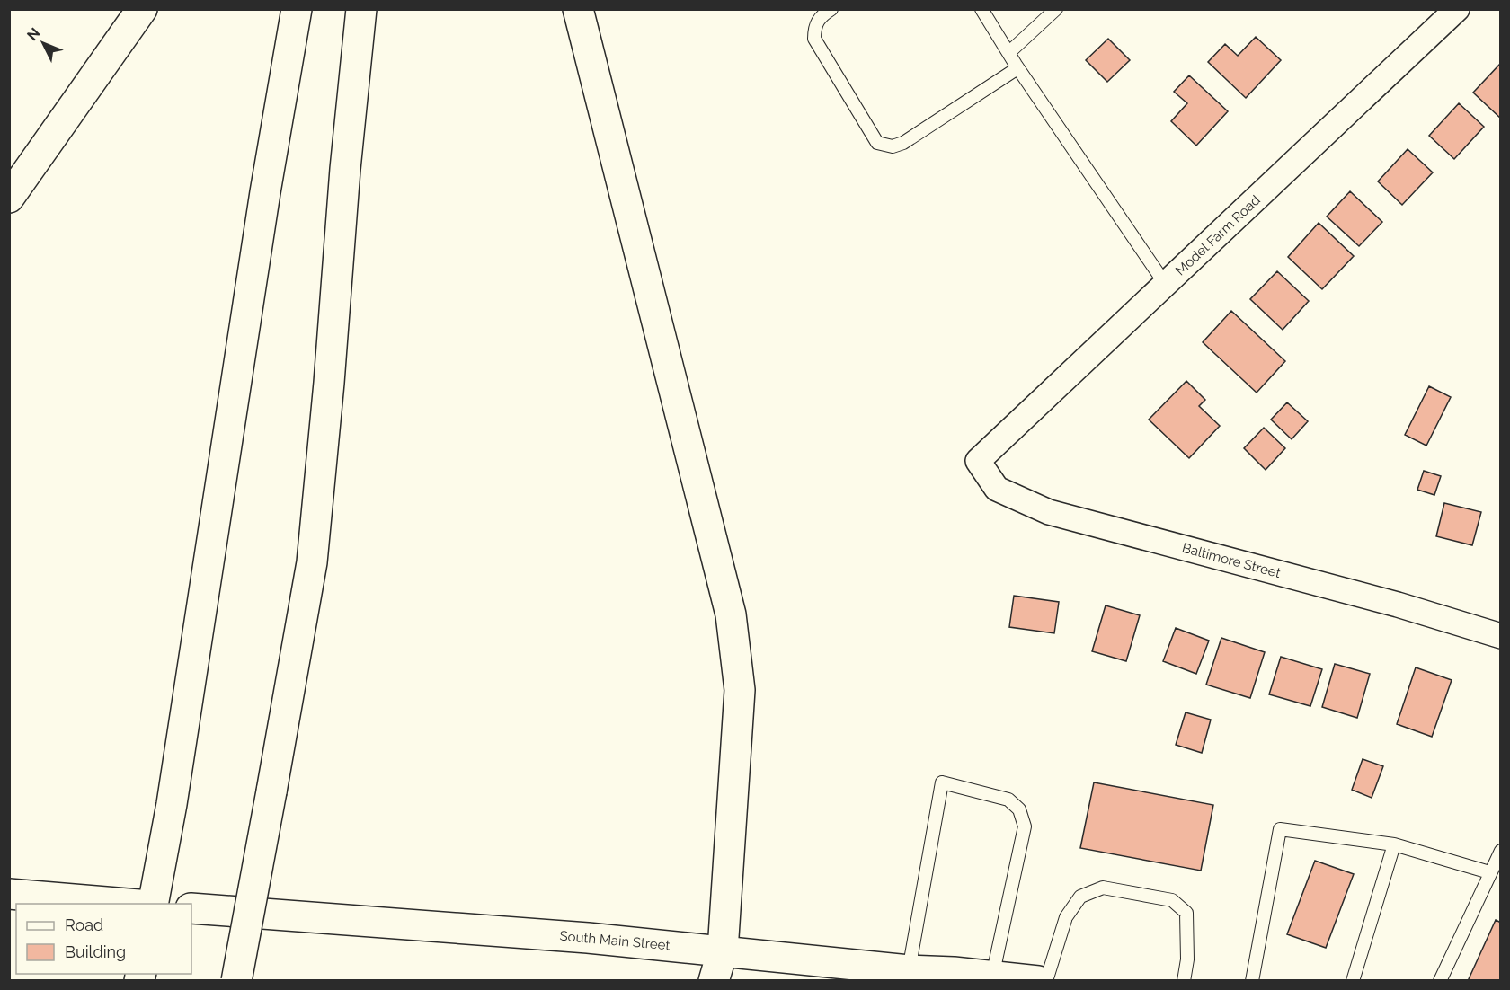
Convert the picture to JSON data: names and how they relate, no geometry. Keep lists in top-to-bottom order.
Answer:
{
  "streets": {
    "main road": ["South Main Street"],
    "street": ["Model Farm Road", "Baltimore Street"]
  },
  "crossings": [
    ["Model Farm Road", "Baltimore Street"]
  ],
  "legend": ["Road", "Building"],
  "north": "top left"
}
